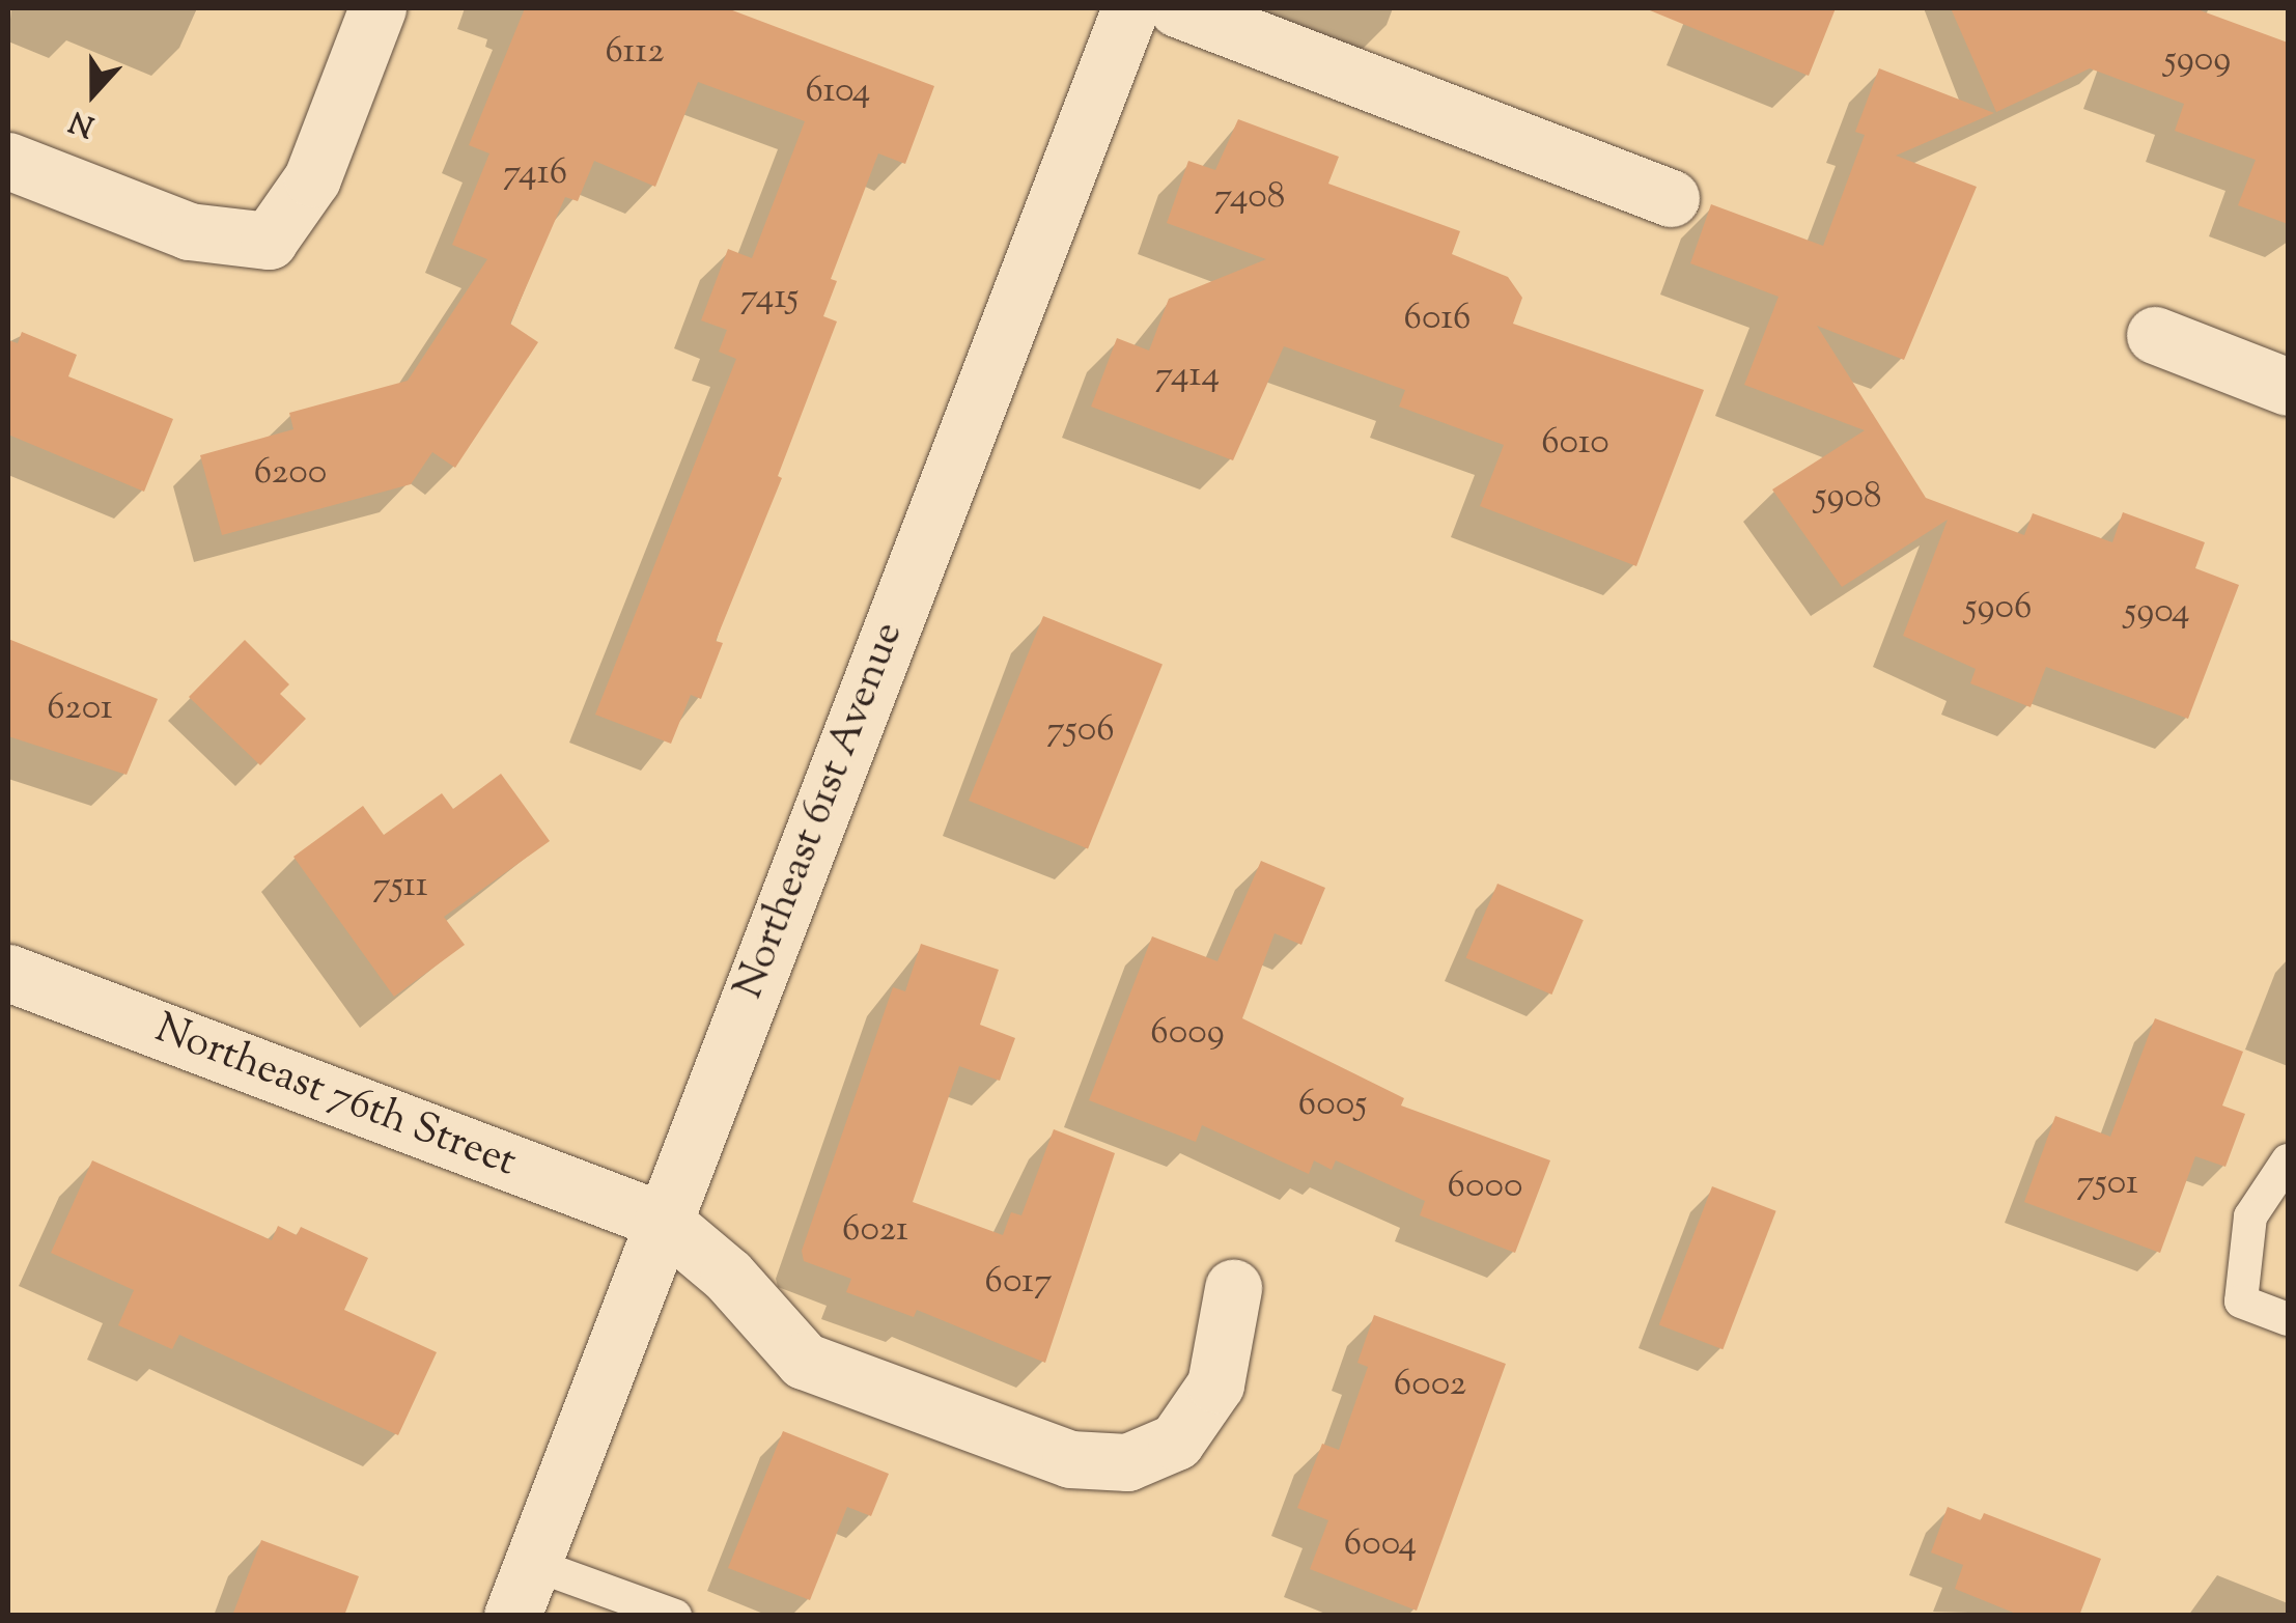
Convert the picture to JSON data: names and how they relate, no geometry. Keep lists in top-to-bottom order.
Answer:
{
  "streets": {
    "street": ["Northeast 61st Avenue", "Northeast 76th Street"]
  },
  "crossings": [
    ["Northeast 61st Avenue", "Northeast 76th Street"]
  ],
  "house_numbers": [
    "6112",
    "5909",
    "6104",
    "7416",
    "7408",
    "7415",
    "6016",
    "7414",
    "6010",
    "6200",
    "5908",
    "5906",
    "5904",
    "6201",
    "7506",
    "7511",
    "6009",
    "6005",
    "7501",
    "6000",
    "6021",
    "6017",
    "6002",
    "6004"
  ],
  "north": "bottom"
}
